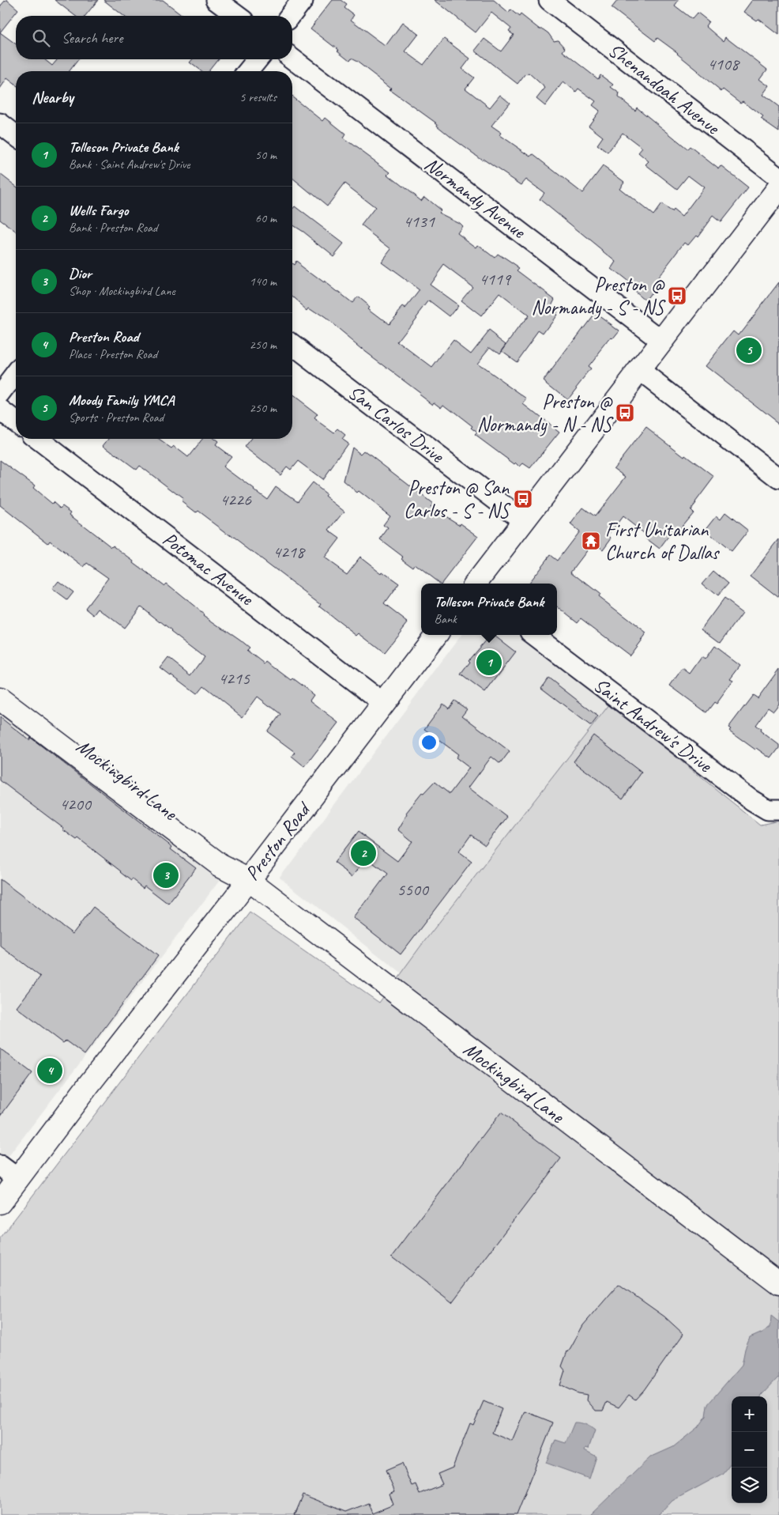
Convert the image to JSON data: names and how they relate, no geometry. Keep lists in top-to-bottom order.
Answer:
{
  "streets": {
    "main road": ["Mockingbird Lane", "Preston Road"],
    "street": [
      "Shenandoah Avenue",
      "Normandy Avenue",
      "San Carlos Drive",
      "Potomac Avenue",
      "Saint Andrew's Drive"
    ]
  },
  "crossings": [
    ["Potomac Avenue", "Preston Road"],
    ["Mockingbird Lane", "Preston Road"]
  ],
  "places": {
    "bus stop": ["Preston @ Normandy - S - NS", "Preston @ Normandy - N - NS", "Preston @ San Carlos - S - NS"],
    "temple": ["First Unitarian Church of Dallas"]
  },
  "house_numbers": [
    "4108",
    "4131",
    "4119",
    "4226",
    "4218",
    "4215",
    "4200",
    "5500"
  ],
  "page": {
    "search": "Search here",
    "heading": ["Nearby", "5 results"],
    "list": [
      {
        "mark": "1",
        "name": "Tolleson Private Bank",
        "note": "Bank · Saint Andrew's Drive",
        "value": "50 m"
      },
      {
        "mark": "2",
        "name": "Wells Fargo",
        "note": "Bank · Preston Road",
        "value": "60 m"
      },
      {
        "mark": "3",
        "name": "Dior",
        "note": "Shop · Mockingbird Lane",
        "value": "140 m"
      },
      {
        "mark": "4",
        "name": "Preston Road",
        "note": "Place · Preston Road",
        "value": "250 m"
      },
      {
        "mark": "5",
        "name": "Moody Family YMCA",
        "note": "Sports · Preston Road",
        "value": "250 m"
      }
    ],
    "pins": [
      "5",
      "1",
      "2",
      "3",
      "4"
    ],
    "popup": ["Tolleson Private Bank", "Bank"],
    "map_buttons": ["+", "−"]
  }
}
